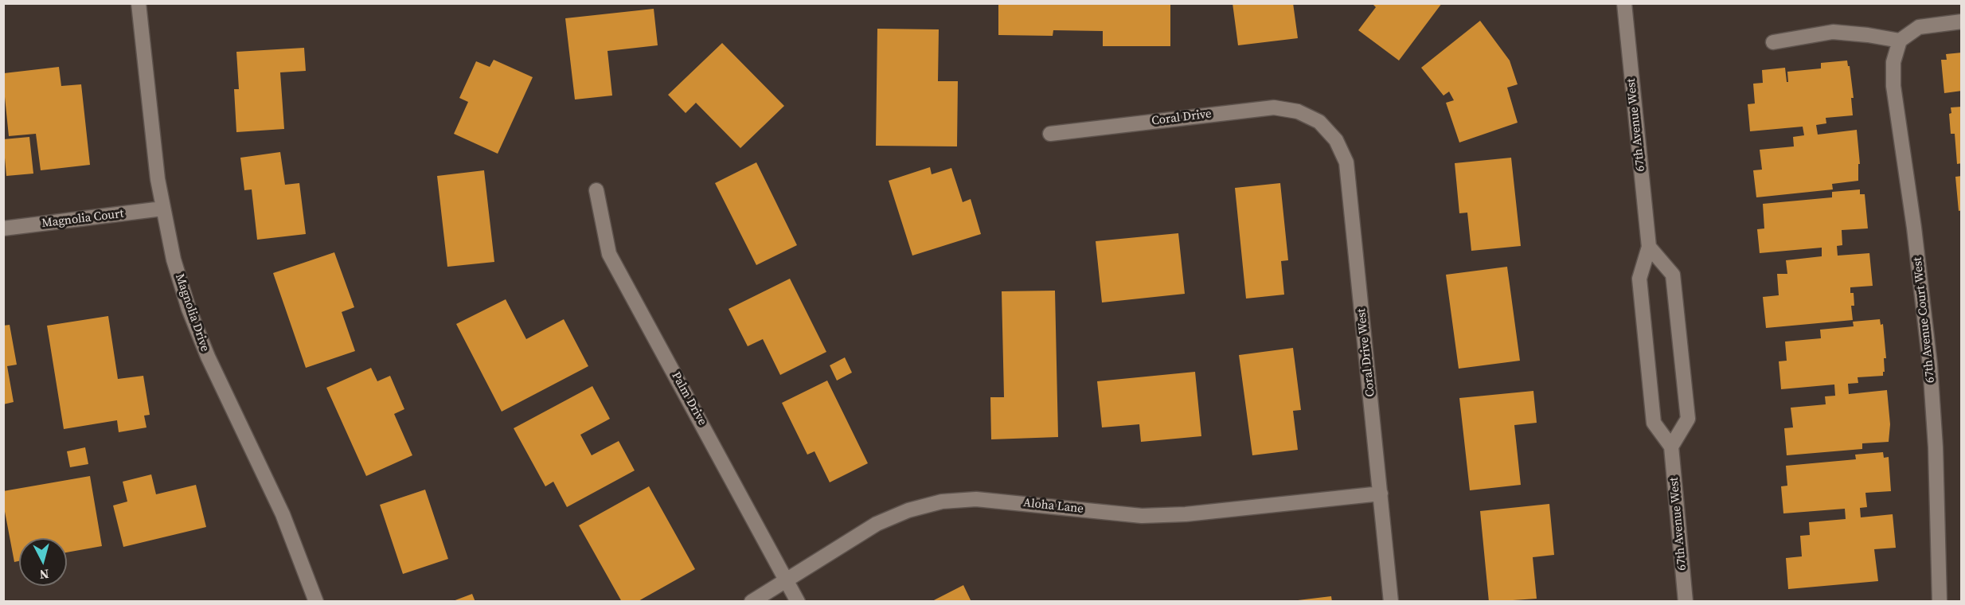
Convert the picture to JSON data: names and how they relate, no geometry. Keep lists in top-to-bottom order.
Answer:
{
  "streets": {
    "street": [
      "Coral Drive",
      "67th Avenue West",
      "Magnolia Court",
      "Magnolia Drive",
      "67th Avenue Court West",
      "Coral Drive West",
      "Palm Drive",
      "Aloha Lane"
    ]
  },
  "crossings": [
    ["Coral Drive", "Coral Drive West"],
    ["Magnolia Court", "Magnolia Drive"],
    ["Coral Drive West", "Aloha Lane"],
    ["Palm Drive", "Aloha Lane"]
  ],
  "north": "bottom"
}
